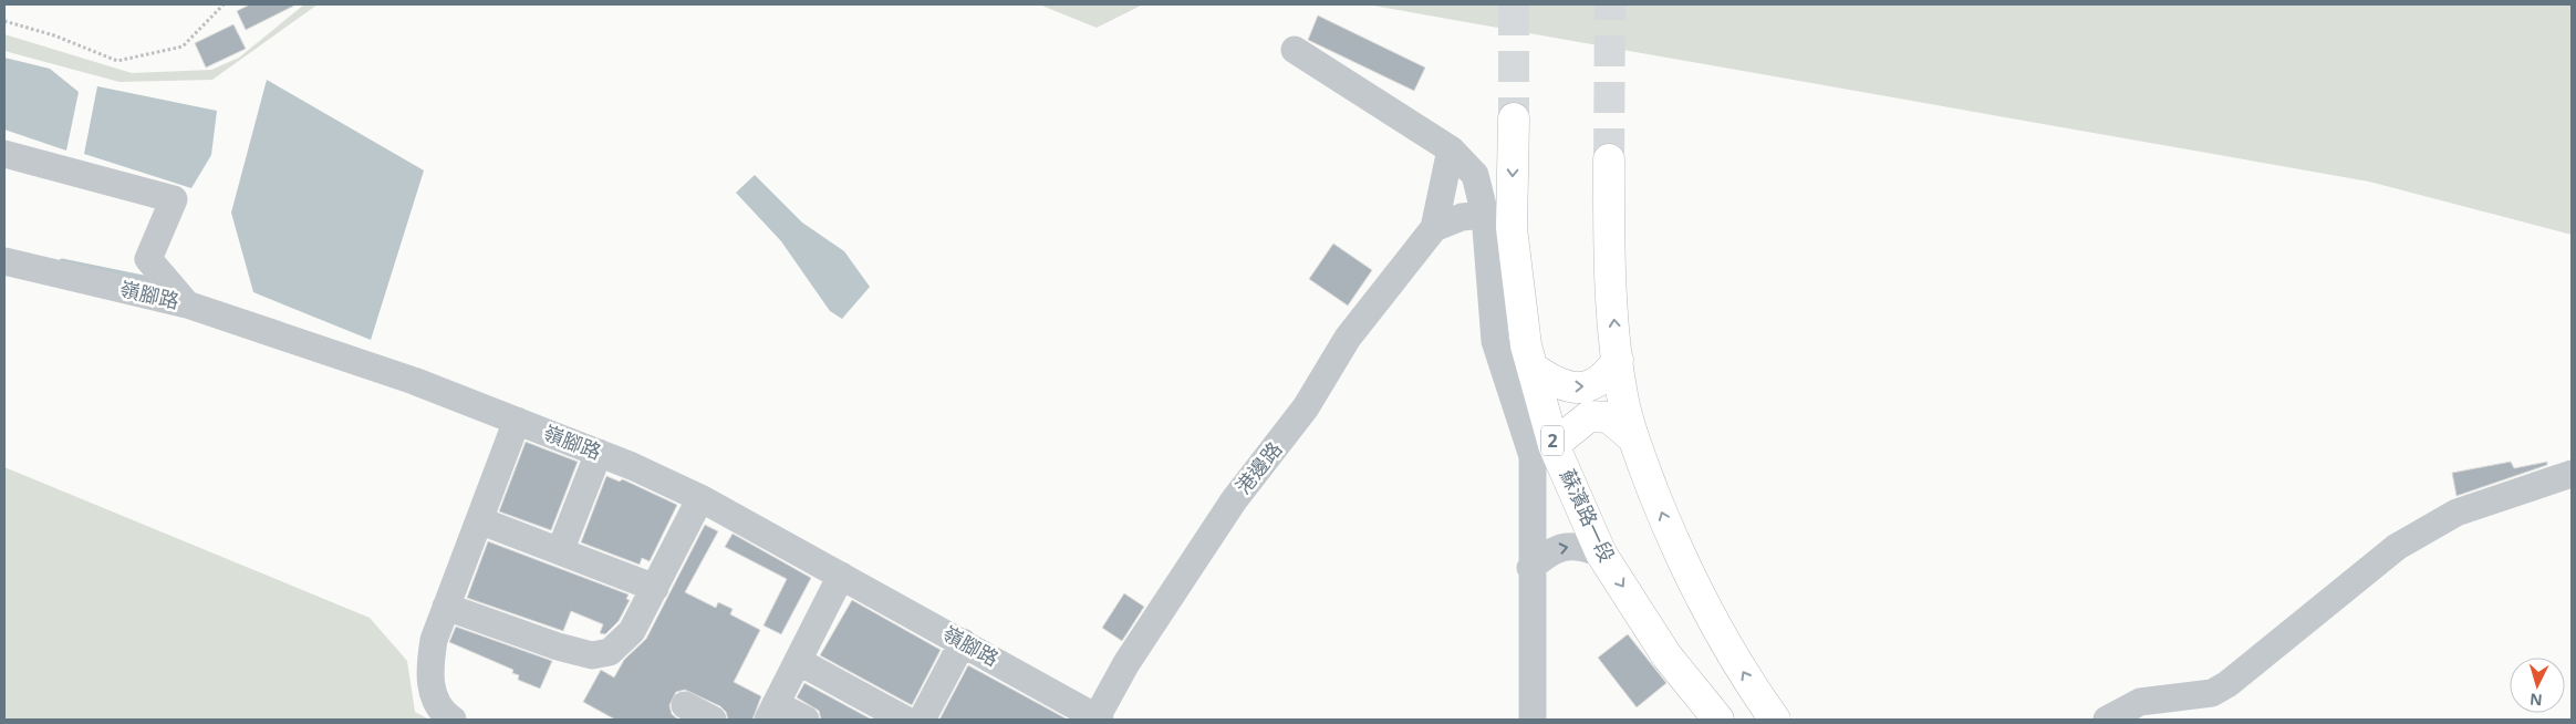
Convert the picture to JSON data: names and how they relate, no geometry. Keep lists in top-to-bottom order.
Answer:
{
  "streets": {
    "main road": ["2", "蘇濱路一段"],
    "street": ["嶺腳路", "港邊路"]
  },
  "crossings": [
    ["嶺腳路", "港邊路"]
  ],
  "north": "bottom"
}
